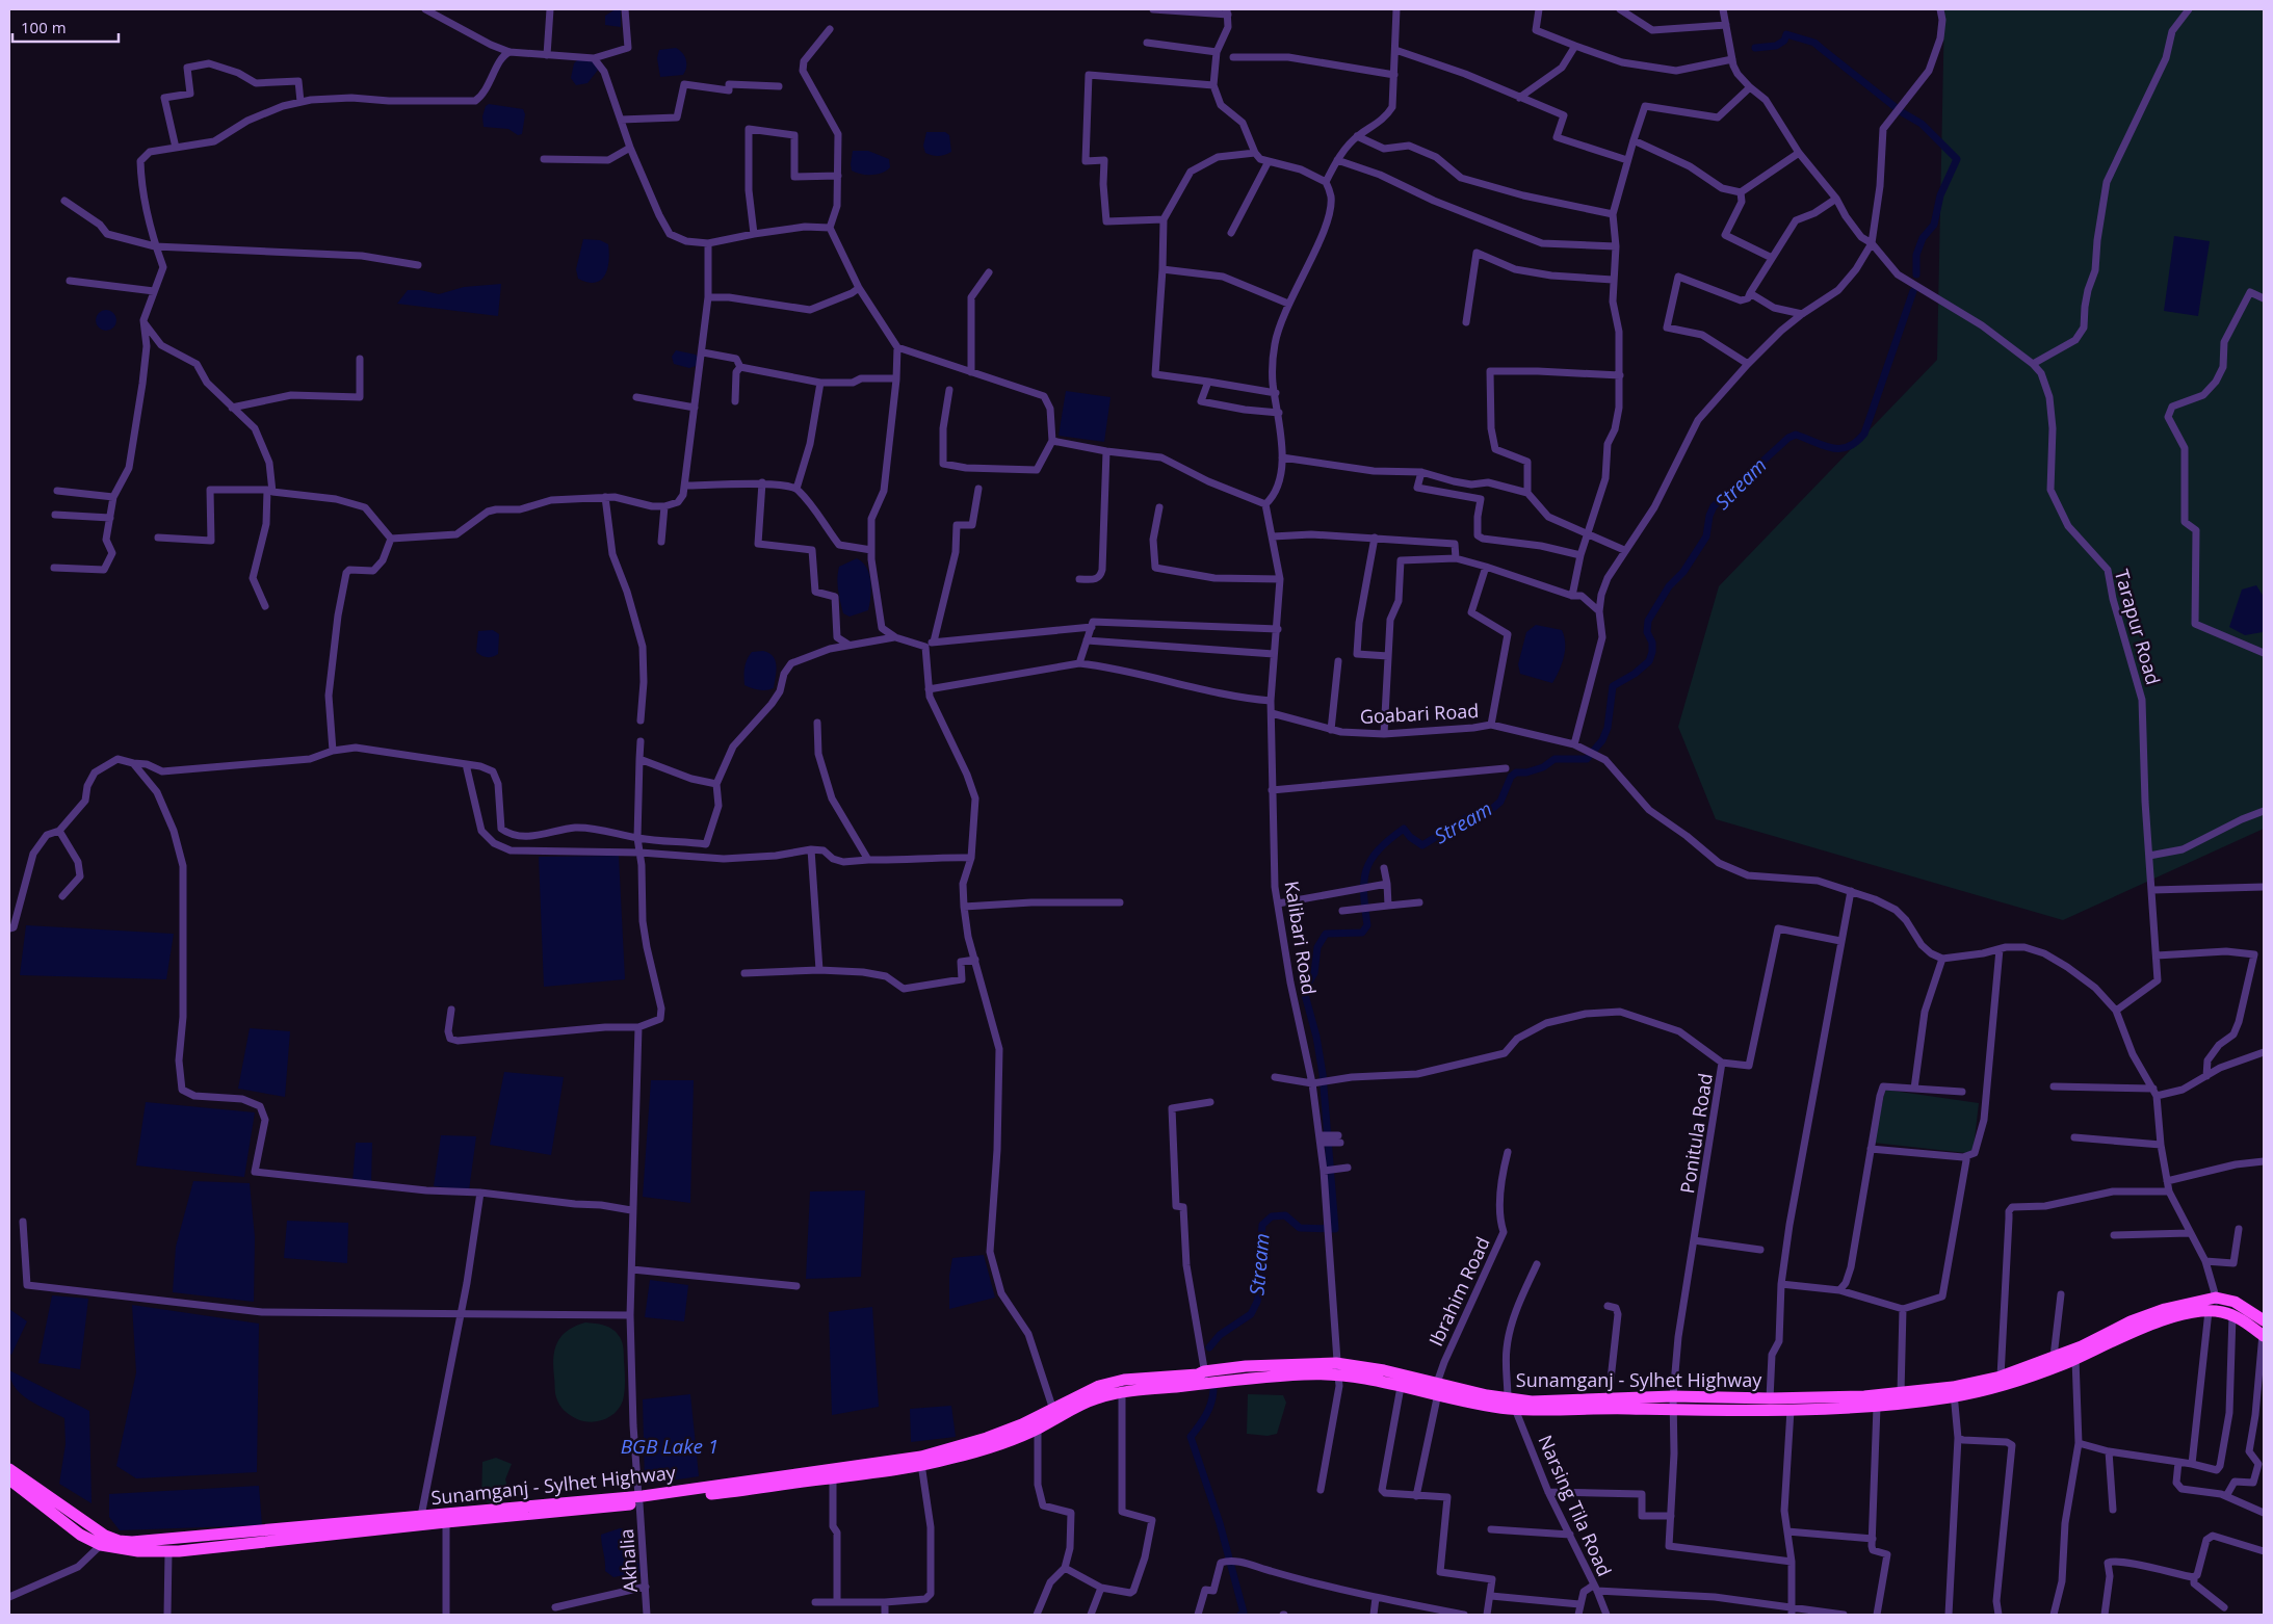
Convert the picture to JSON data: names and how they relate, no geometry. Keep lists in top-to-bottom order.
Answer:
{
  "streets": {
    "main road": ["Sunamganj - Sylhet Highway"],
    "street": [
      "Tarapur Road",
      "Goabari Road",
      "Kalibari Road",
      "Ponitula Road",
      "Ibrahim Road",
      "Narsing Tila Road",
      "Akhalia"
    ]
  },
  "crossings": [
    ["Goabari Road", "Kalibari Road"],
    ["Kalibari Road", "Ponitula Road"],
    ["Kalibari Road", "Sunamganj - Sylhet Highway"],
    ["Ponitula Road", "Sunamganj - Sylhet Highway"],
    ["Ibrahim Road", "Sunamganj - Sylhet Highway"],
    ["Sunamganj - Sylhet Highway", "Narsing Tila Road"],
    ["Sunamganj - Sylhet Highway", "Akhalia"]
  ],
  "water": ["Stream", "BGB Lake 1"],
  "scale_bar": "100 m"
}
